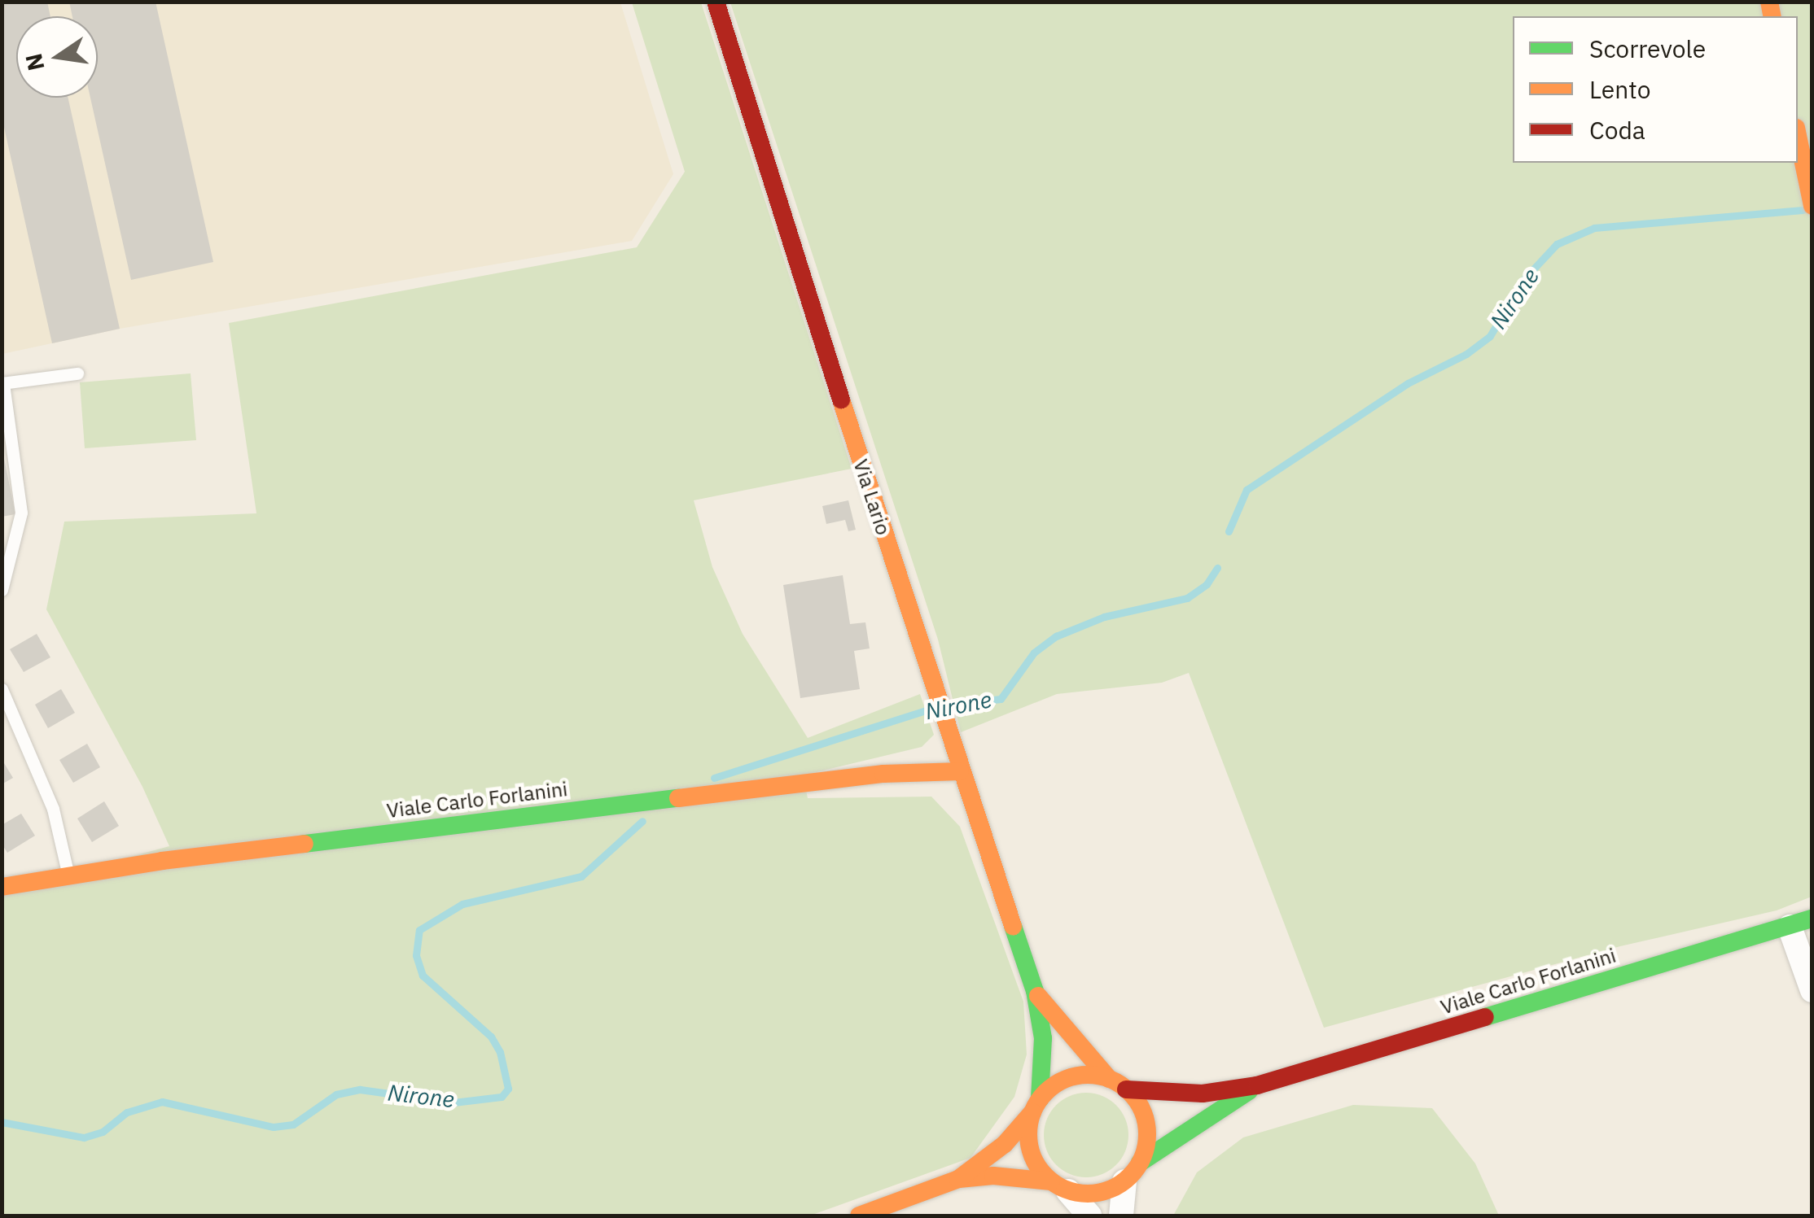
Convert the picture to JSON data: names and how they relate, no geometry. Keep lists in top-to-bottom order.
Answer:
{
  "streets": {
    "street": ["Via Lario", "Viale Carlo Forlanini"]
  },
  "crossings": [
    ["Via Lario", "Viale Carlo Forlanini"]
  ],
  "water": ["Nirone"],
  "legend": ["Scorrevole", "Lento", "Coda"],
  "north": "left"
}
